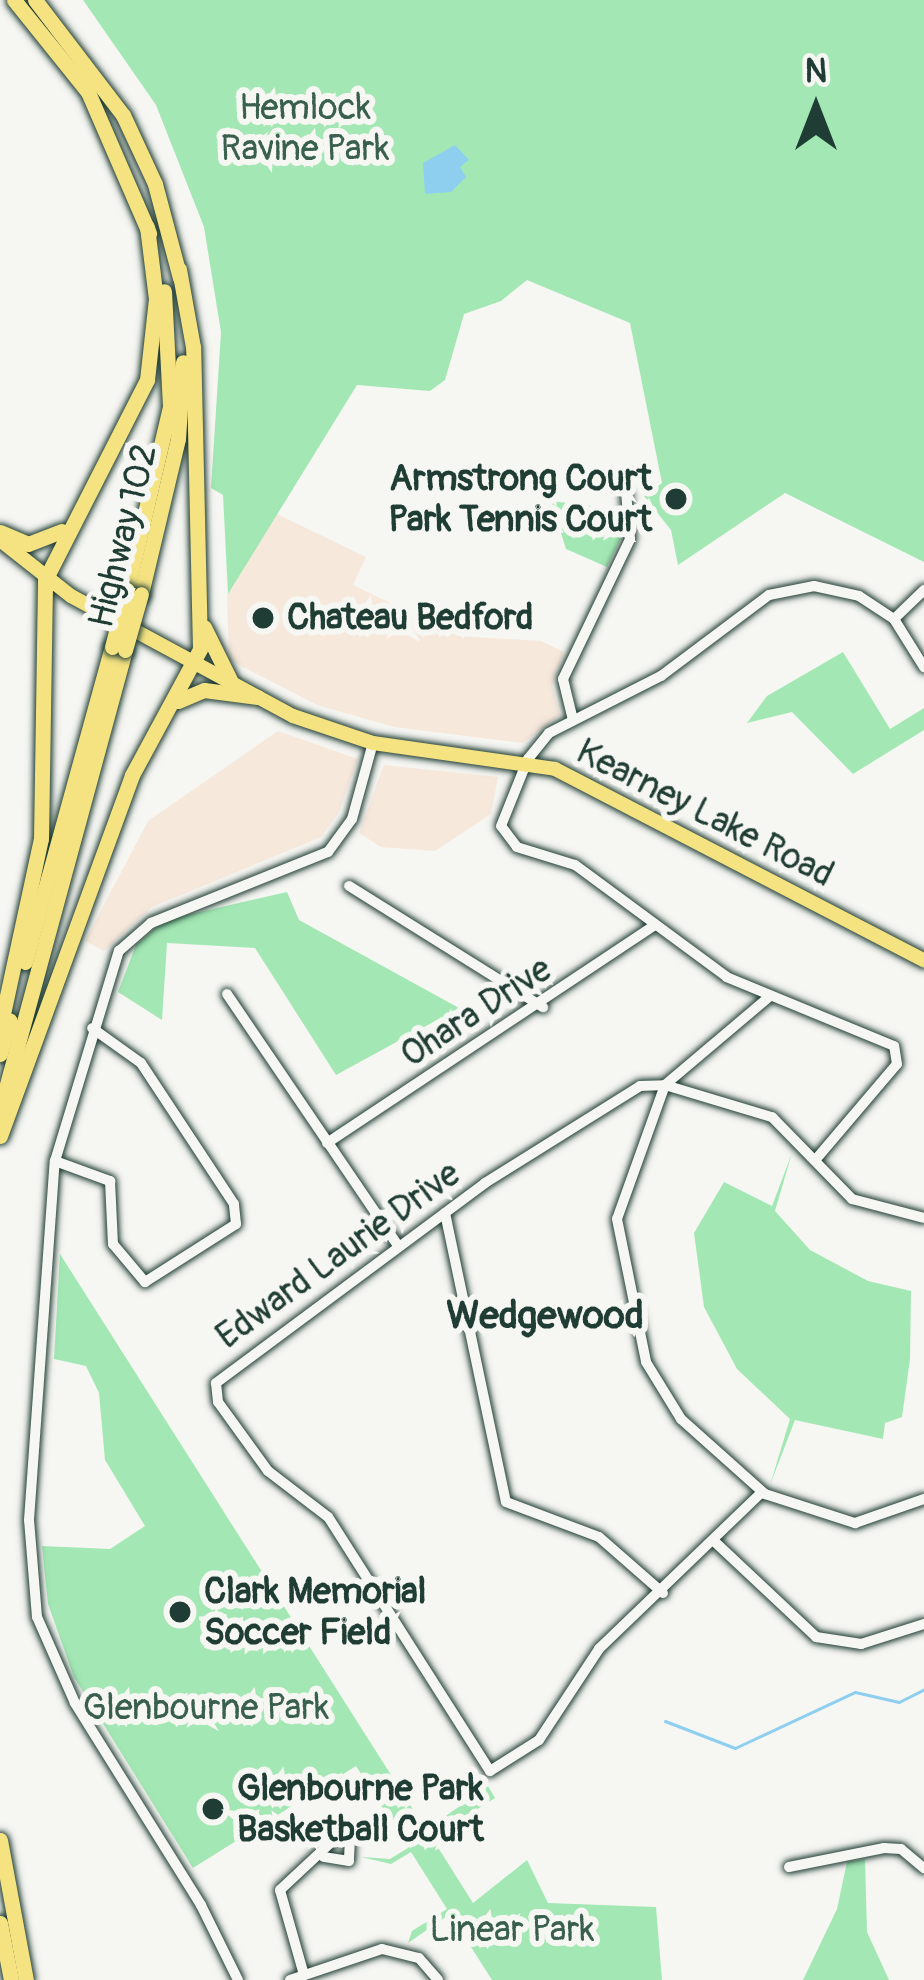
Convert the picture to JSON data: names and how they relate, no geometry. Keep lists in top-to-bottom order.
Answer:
{
  "streets": {
    "highway": ["Highway 102"],
    "main road": ["Kearney Lake Road"],
    "street": ["Ohara Drive", "Edward Laurie Drive"]
  },
  "districts": ["Wedgewood"],
  "parks": ["Hemlock Ravine Park", "Glenbourne Park", "Linear Park"],
  "places": [
    "Armstrong Court Park Tennis Court",
    "Chateau Bedford",
    "Clark Memorial Soccer Field",
    "Glenbourne Park Basketball Court"
  ],
  "north": "top"
}
